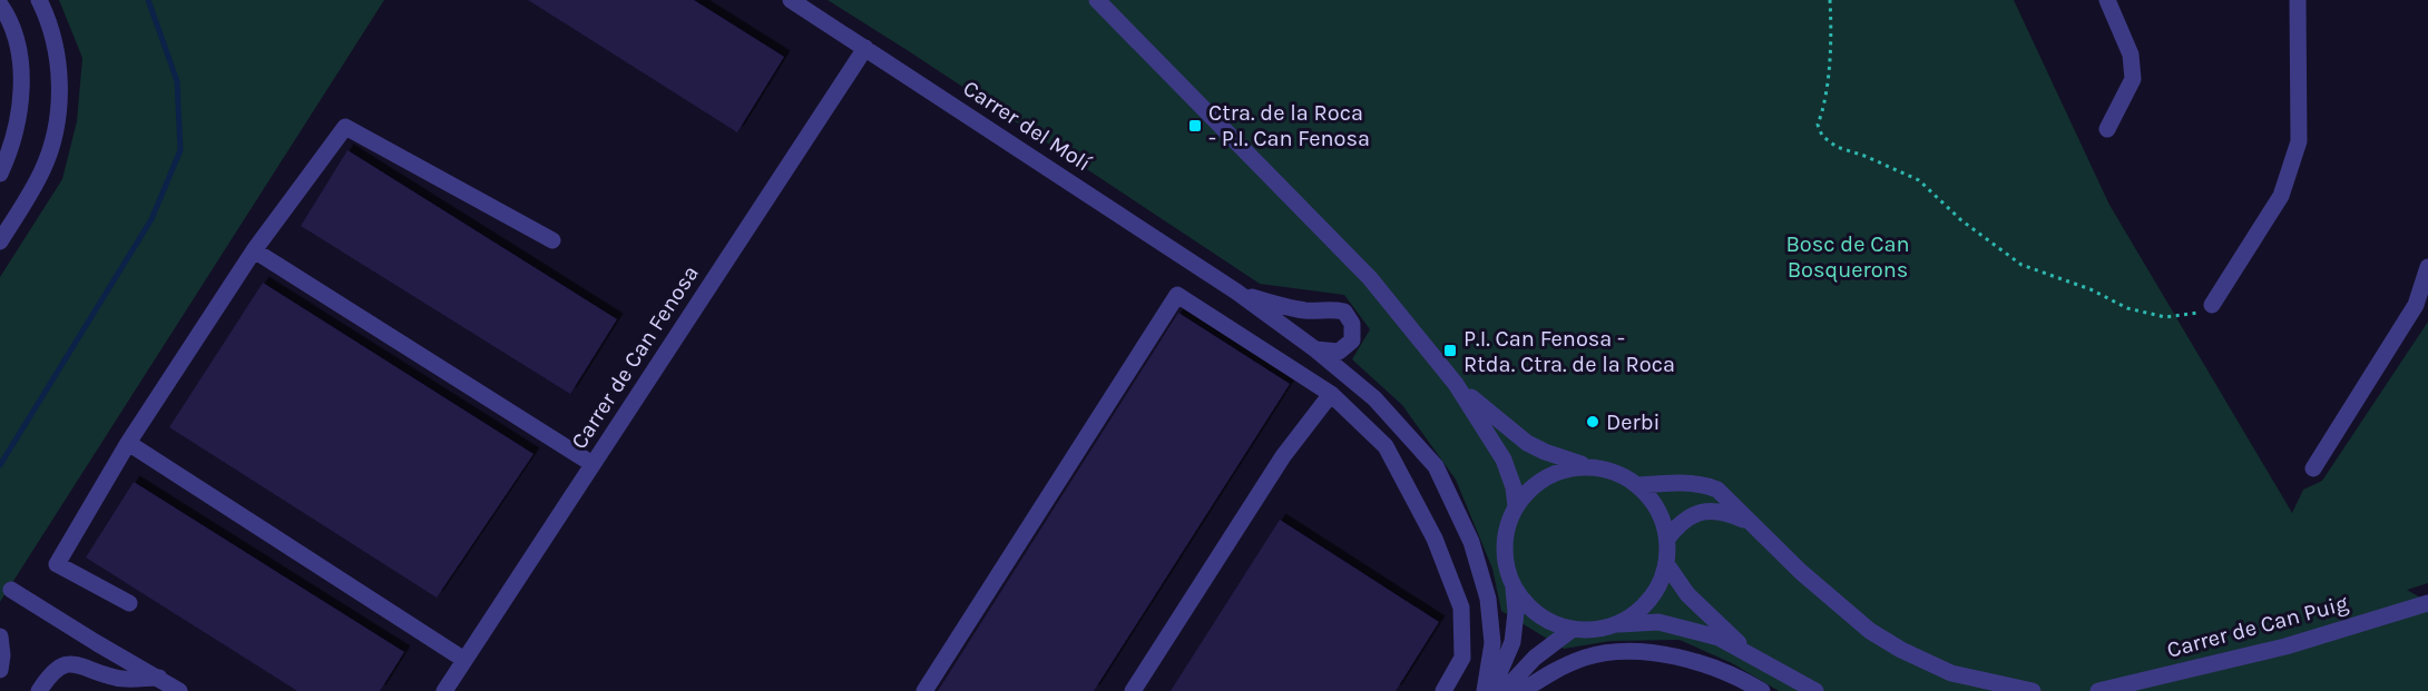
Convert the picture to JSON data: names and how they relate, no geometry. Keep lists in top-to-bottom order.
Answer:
{
  "streets": {
    "street": ["Carrer del Molí", "Carrer de Can Fenosa", "Carrer de Can Puig"]
  },
  "crossings": [
    ["Carrer del Molí", "Carrer de Can Fenosa"]
  ],
  "parks": ["Bosc de Can Bosquerons"],
  "places": {
    "transit": ["Ctra. de la Roca - P.I. Can Fenosa", "P.I. Can Fenosa - Rtda. Ctra. de la Roca"],
    "other": ["Derbi"]
  }
}
